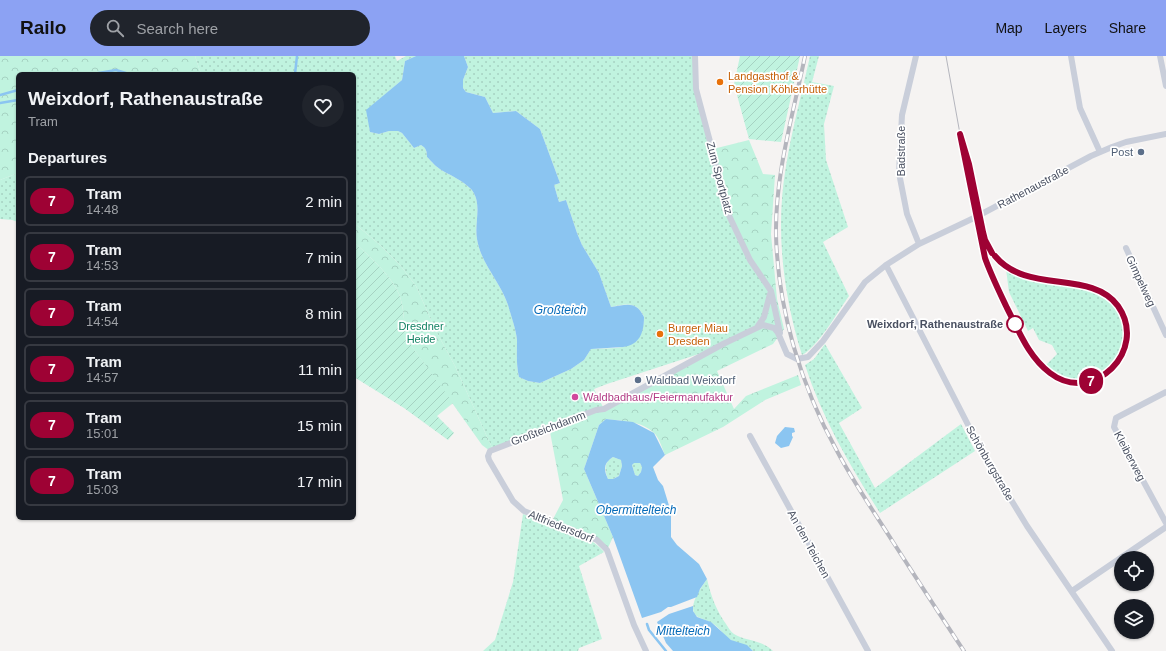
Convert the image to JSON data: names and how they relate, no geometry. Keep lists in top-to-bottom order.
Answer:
{
  "streets": {
    "street": [
      "Badstraße",
      "Zum Sportplatz",
      "Rathenaustraße",
      "Gimpelweg",
      "Großteichdamm",
      "Kleiberweg",
      "Schönburgstraße",
      "Altfriedersdorf",
      "An den Teichen"
    ]
  },
  "crossings": [
    ["Badstraße", "Rathenaustraße"],
    ["Zum Sportplatz", "Großteichdamm"],
    ["Rathenaustraße", "Großteichdamm"],
    ["Rathenaustraße", "Schönburgstraße"],
    ["Großteichdamm", "Altfriedersdorf"]
  ],
  "water": ["Großteich", "Obermittelteich", "Mittelteich"],
  "parks": ["Dresdner Heide"],
  "places": [
    "Landgasthof & Pension Köhlerhütte",
    "Post",
    "Weixdorf, Rathenaustraße",
    "Burger Miau Dresden",
    "Waldbad Weixdorf",
    "Waldbadhaus/Feiermanufaktur"
  ],
  "lines": ["tram line 7"],
  "page": {
    "header": "Railo",
    "search": "Search here",
    "nav": ["Map", "Layers", "Share"],
    "on_map": "7",
    "heading": [
      ["Weixdorf, Rathenaustraße", "Tram"],
      "Departures"
    ],
    "list": [
      {
        "mark": "7",
        "name": "Tram",
        "note": "14:48",
        "value": "2 min"
      },
      {
        "mark": "7",
        "name": "Tram",
        "note": "14:53",
        "value": "7 min"
      },
      {
        "mark": "7",
        "name": "Tram",
        "note": "14:54",
        "value": "8 min"
      },
      {
        "mark": "7",
        "name": "Tram",
        "note": "14:57",
        "value": "11 min"
      },
      {
        "mark": "7",
        "name": "Tram",
        "note": "15:01",
        "value": "15 min"
      },
      {
        "mark": "7",
        "name": "Tram",
        "note": "15:03",
        "value": "17 min"
      }
    ]
  }
}
